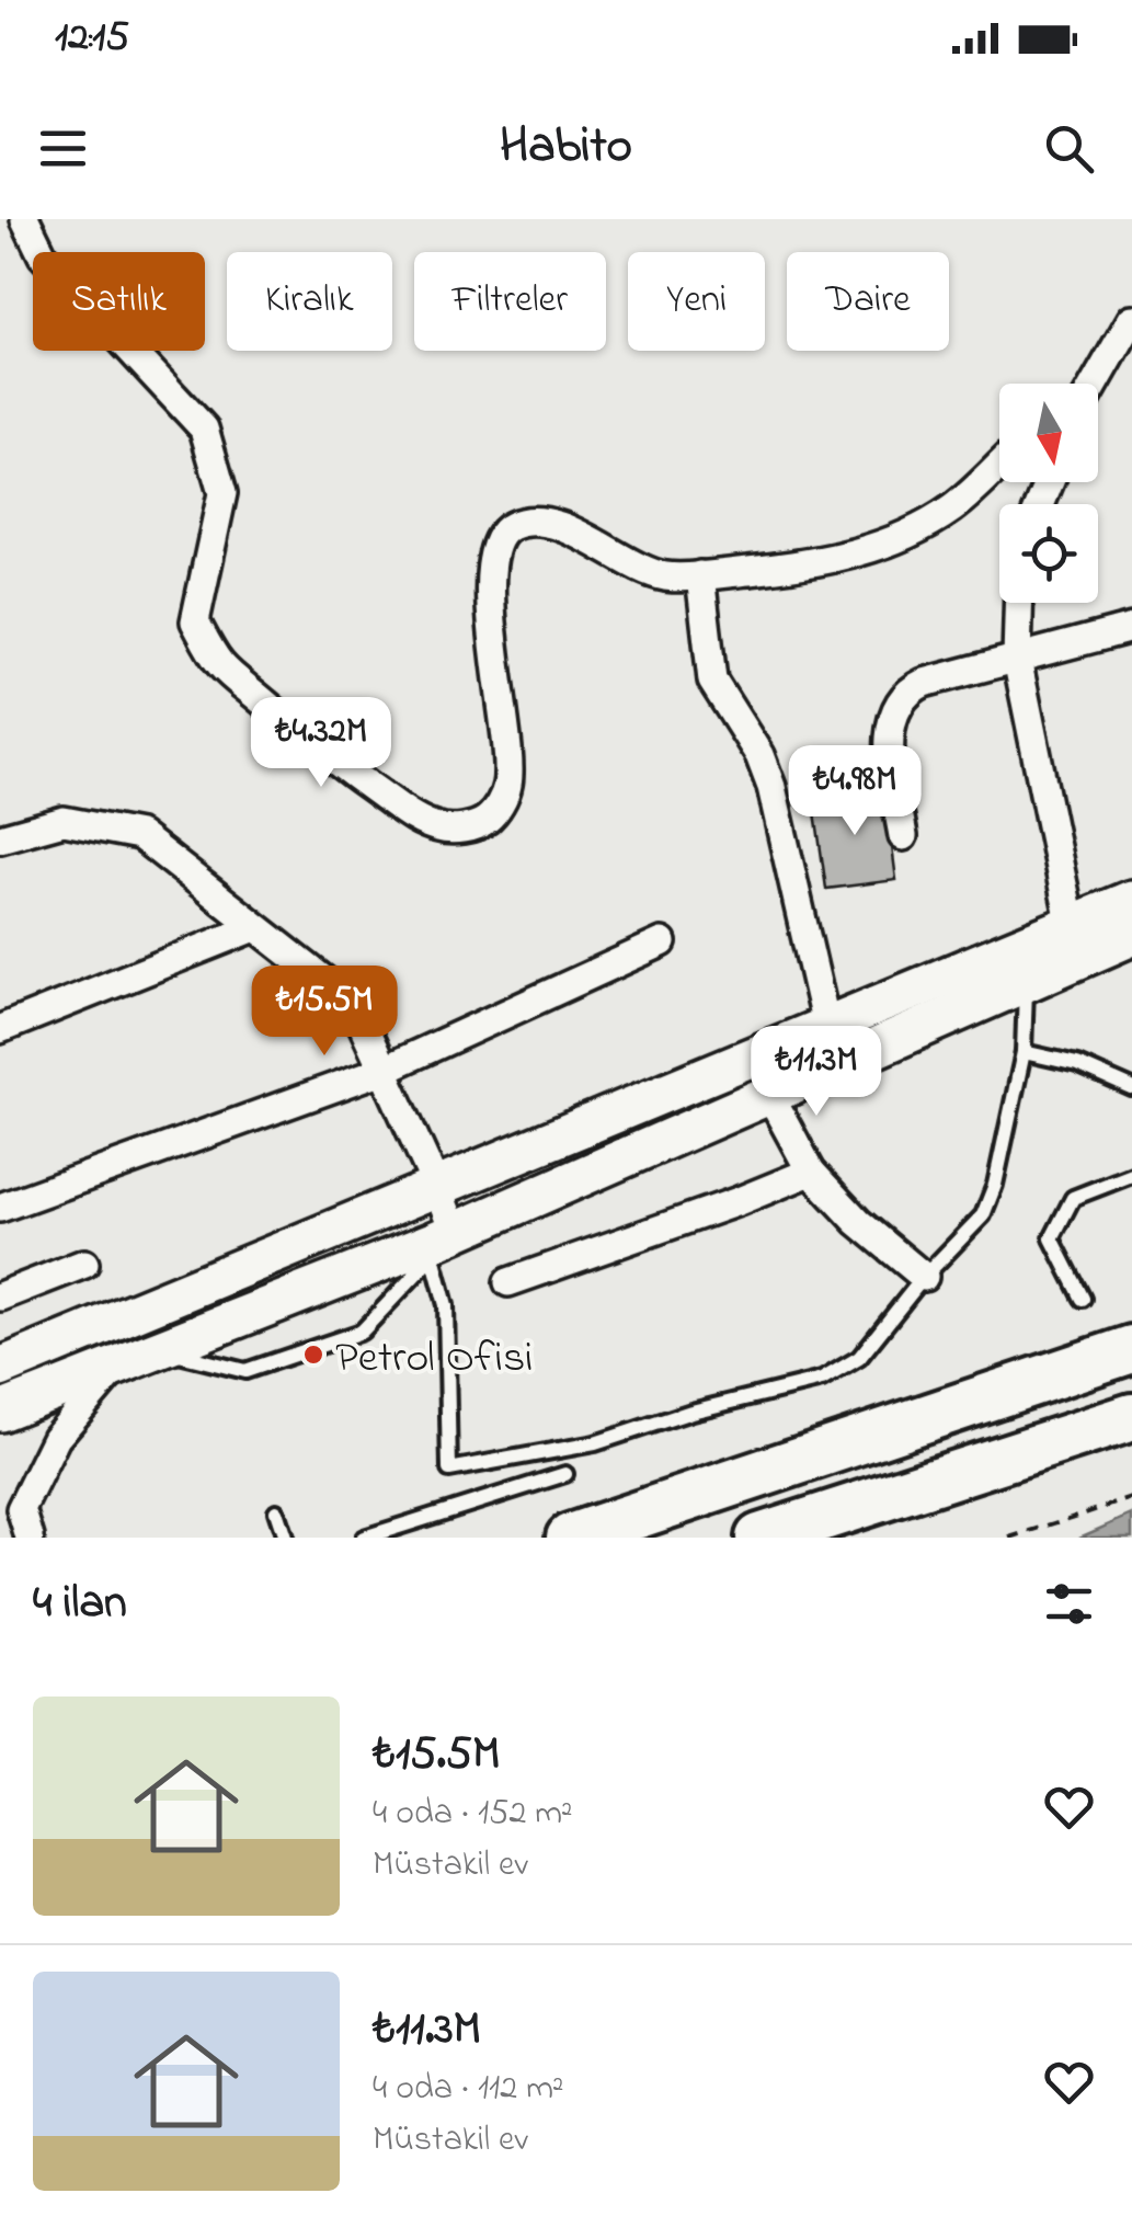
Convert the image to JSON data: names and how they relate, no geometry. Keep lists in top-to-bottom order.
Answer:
{
  "places": ["Petrol Ofisi"],
  "north": "bottom",
  "page": {
    "status": "12:15",
    "header": "Habito",
    "chip": [
      "Satılık",
      "Kiralık",
      "Filtreler",
      "Yeni",
      "Daire"
    ],
    "price": [
      "₺4.32M",
      "₺4.98M",
      "₺15.5M",
      "₺11.3M"
    ],
    "heading": "4 ilan",
    "list": [
      {
        "name": "₺15.5M",
        "note": "4 oda · 152 m² · Müstakil ev"
      },
      {
        "name": "₺11.3M",
        "note": "4 oda · 112 m² · Müstakil ev"
      }
    ]
  }
}
